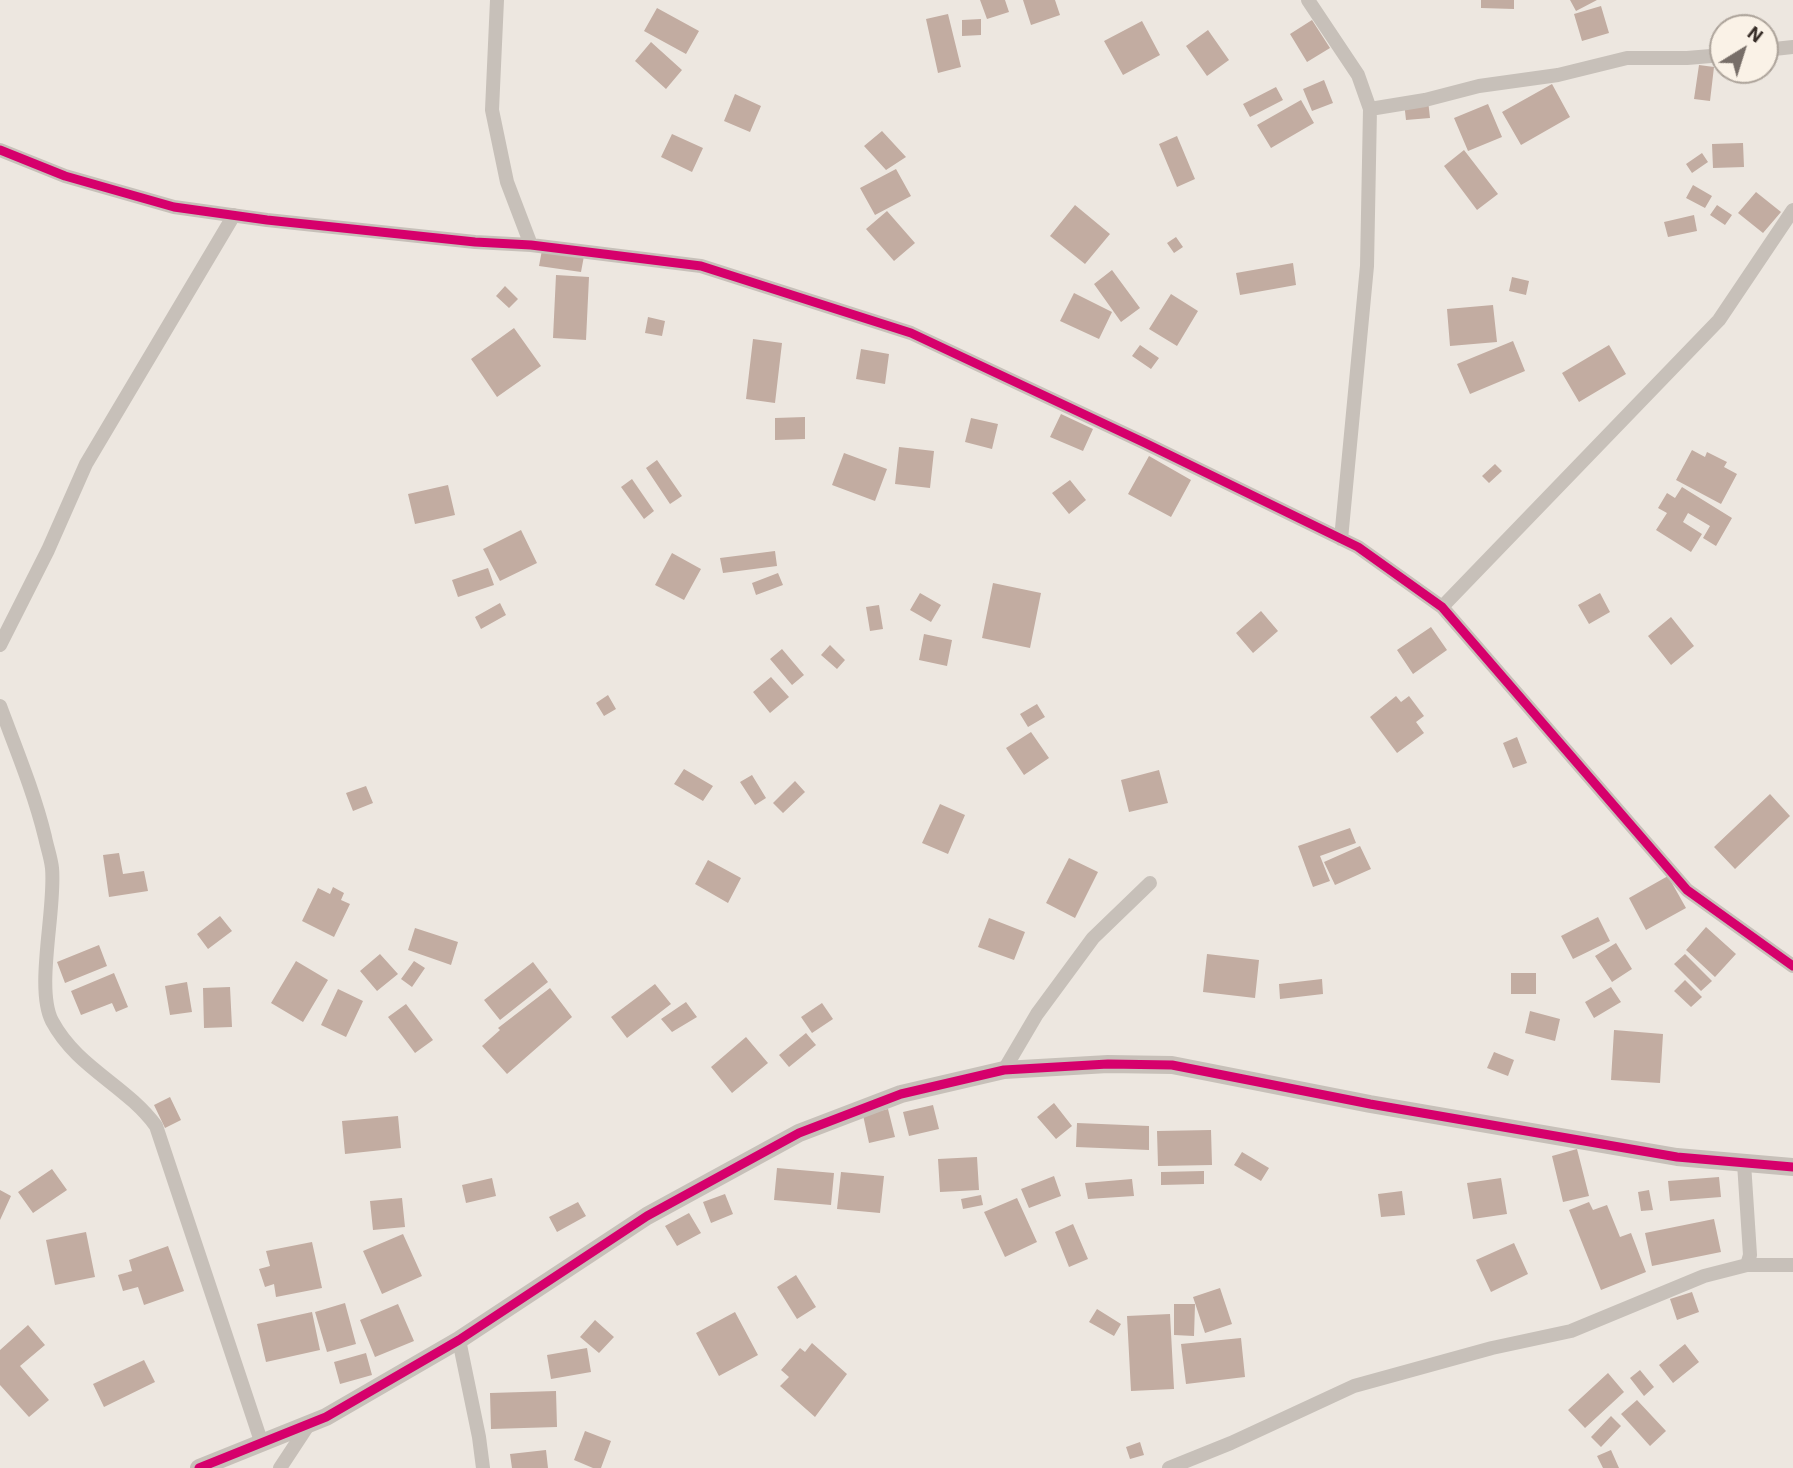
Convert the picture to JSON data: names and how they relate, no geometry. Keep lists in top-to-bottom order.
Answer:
{
  "north": "top right"
}
